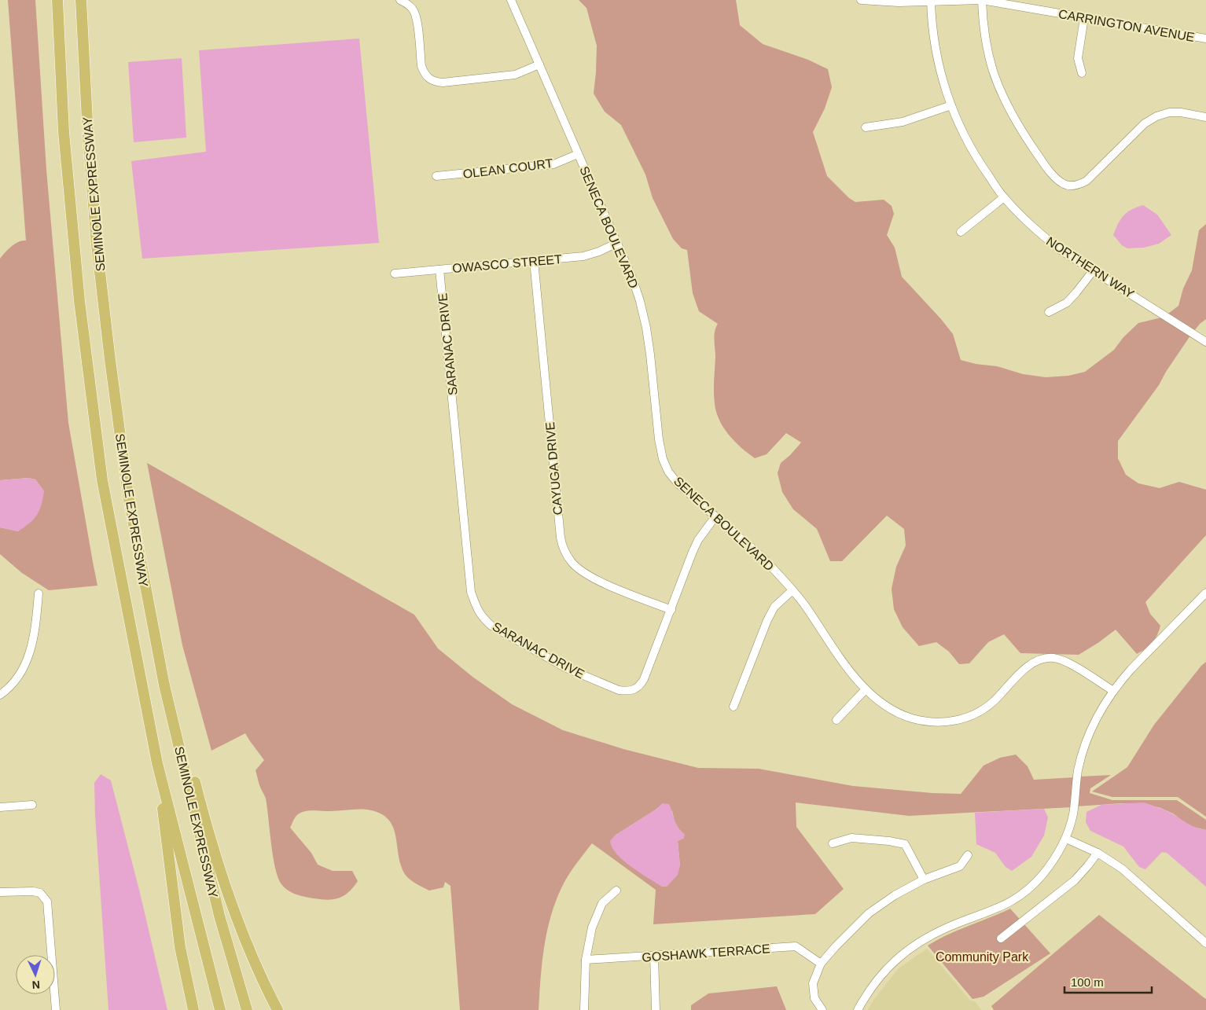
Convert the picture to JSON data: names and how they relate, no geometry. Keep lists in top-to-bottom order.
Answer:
{
  "streets": {
    "highway": ["SEMINOLE EXPRESSWAY"],
    "street": [
      "CARRINGTON AVENUE",
      "OLEAN COURT",
      "SENECA BOULEVARD",
      "OWASCO STREET",
      "NORTHERN WAY",
      "SARANAC DRIVE",
      "CAYUGA DRIVE",
      "GOSHAWK TERRACE"
    ]
  },
  "crossings": [
    ["CARRINGTON AVENUE", "NORTHERN WAY"],
    ["OLEAN COURT", "SENECA BOULEVARD"],
    ["SENECA BOULEVARD", "OWASCO STREET"],
    ["SENECA BOULEVARD", "SARANAC DRIVE"],
    ["OWASCO STREET", "SARANAC DRIVE"],
    ["OWASCO STREET", "CAYUGA DRIVE"],
    ["SARANAC DRIVE", "CAYUGA DRIVE"]
  ],
  "parks": ["Community Park"],
  "scale_bar": "100 m",
  "north": "bottom"
}
